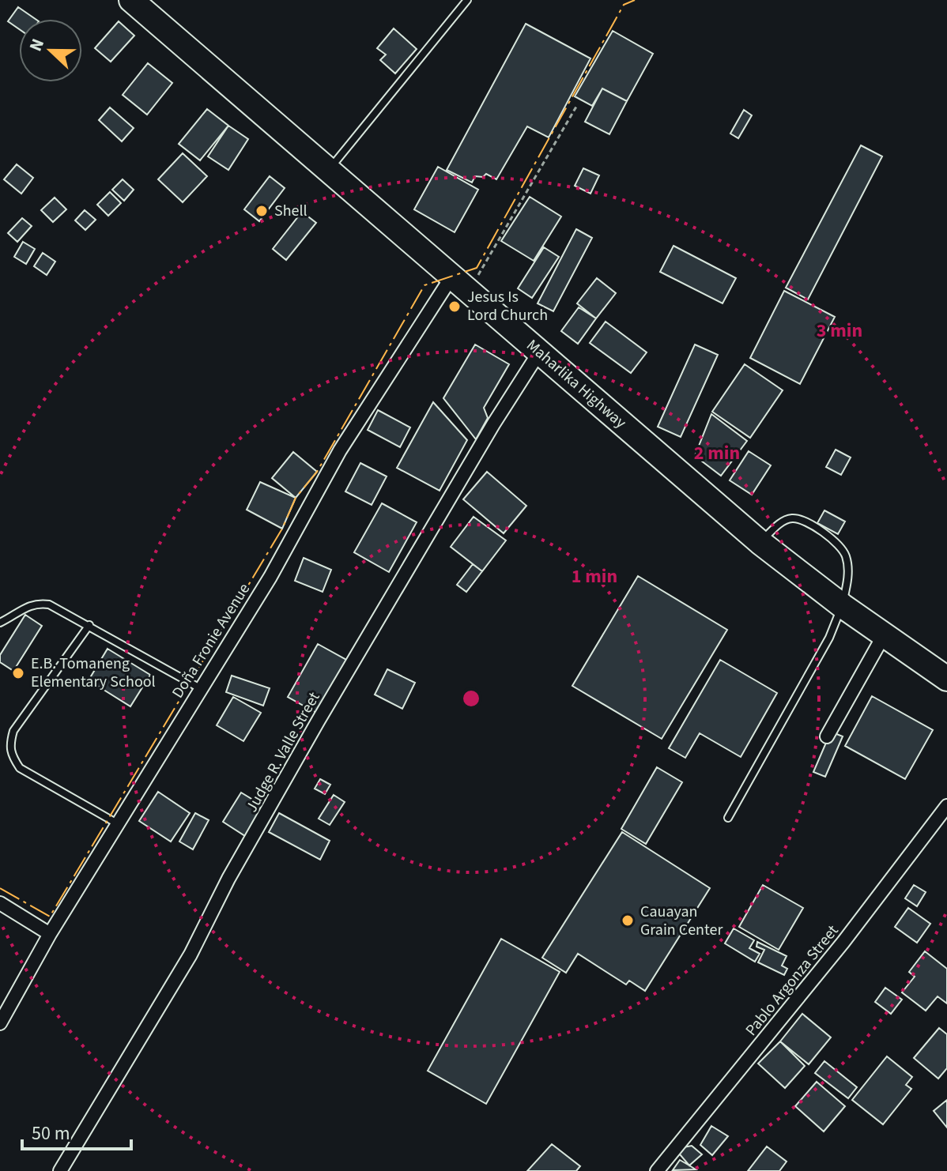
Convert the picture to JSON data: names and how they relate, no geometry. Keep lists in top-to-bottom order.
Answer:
{
  "streets": {
    "highway": ["Maharlika Highway"],
    "street": ["Doña Fronie Avenue", "Judge R. Valle Street", "Pablo Argonza Street"]
  },
  "crossings": [
    ["Maharlika Highway", "Doña Fronie Avenue"],
    ["Maharlika Highway", "Judge R. Valle Street"]
  ],
  "places": [
    "Shell",
    "Jesus Is Lord Church",
    "E.B. Tomaneng Elementary School",
    "Cauayan Grain Center"
  ],
  "scale_bar": "50 m",
  "north": "left",
  "rings": ["3 min", "2 min", "1 min"]
}
